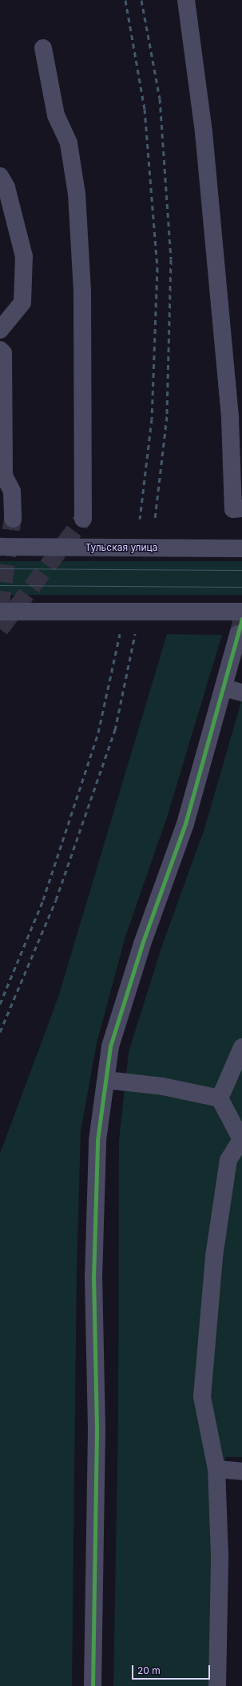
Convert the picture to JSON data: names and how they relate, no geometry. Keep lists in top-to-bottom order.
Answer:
{
  "streets": {
    "street": ["Тульская улица"]
  },
  "scale_bar": "20 m"
}
